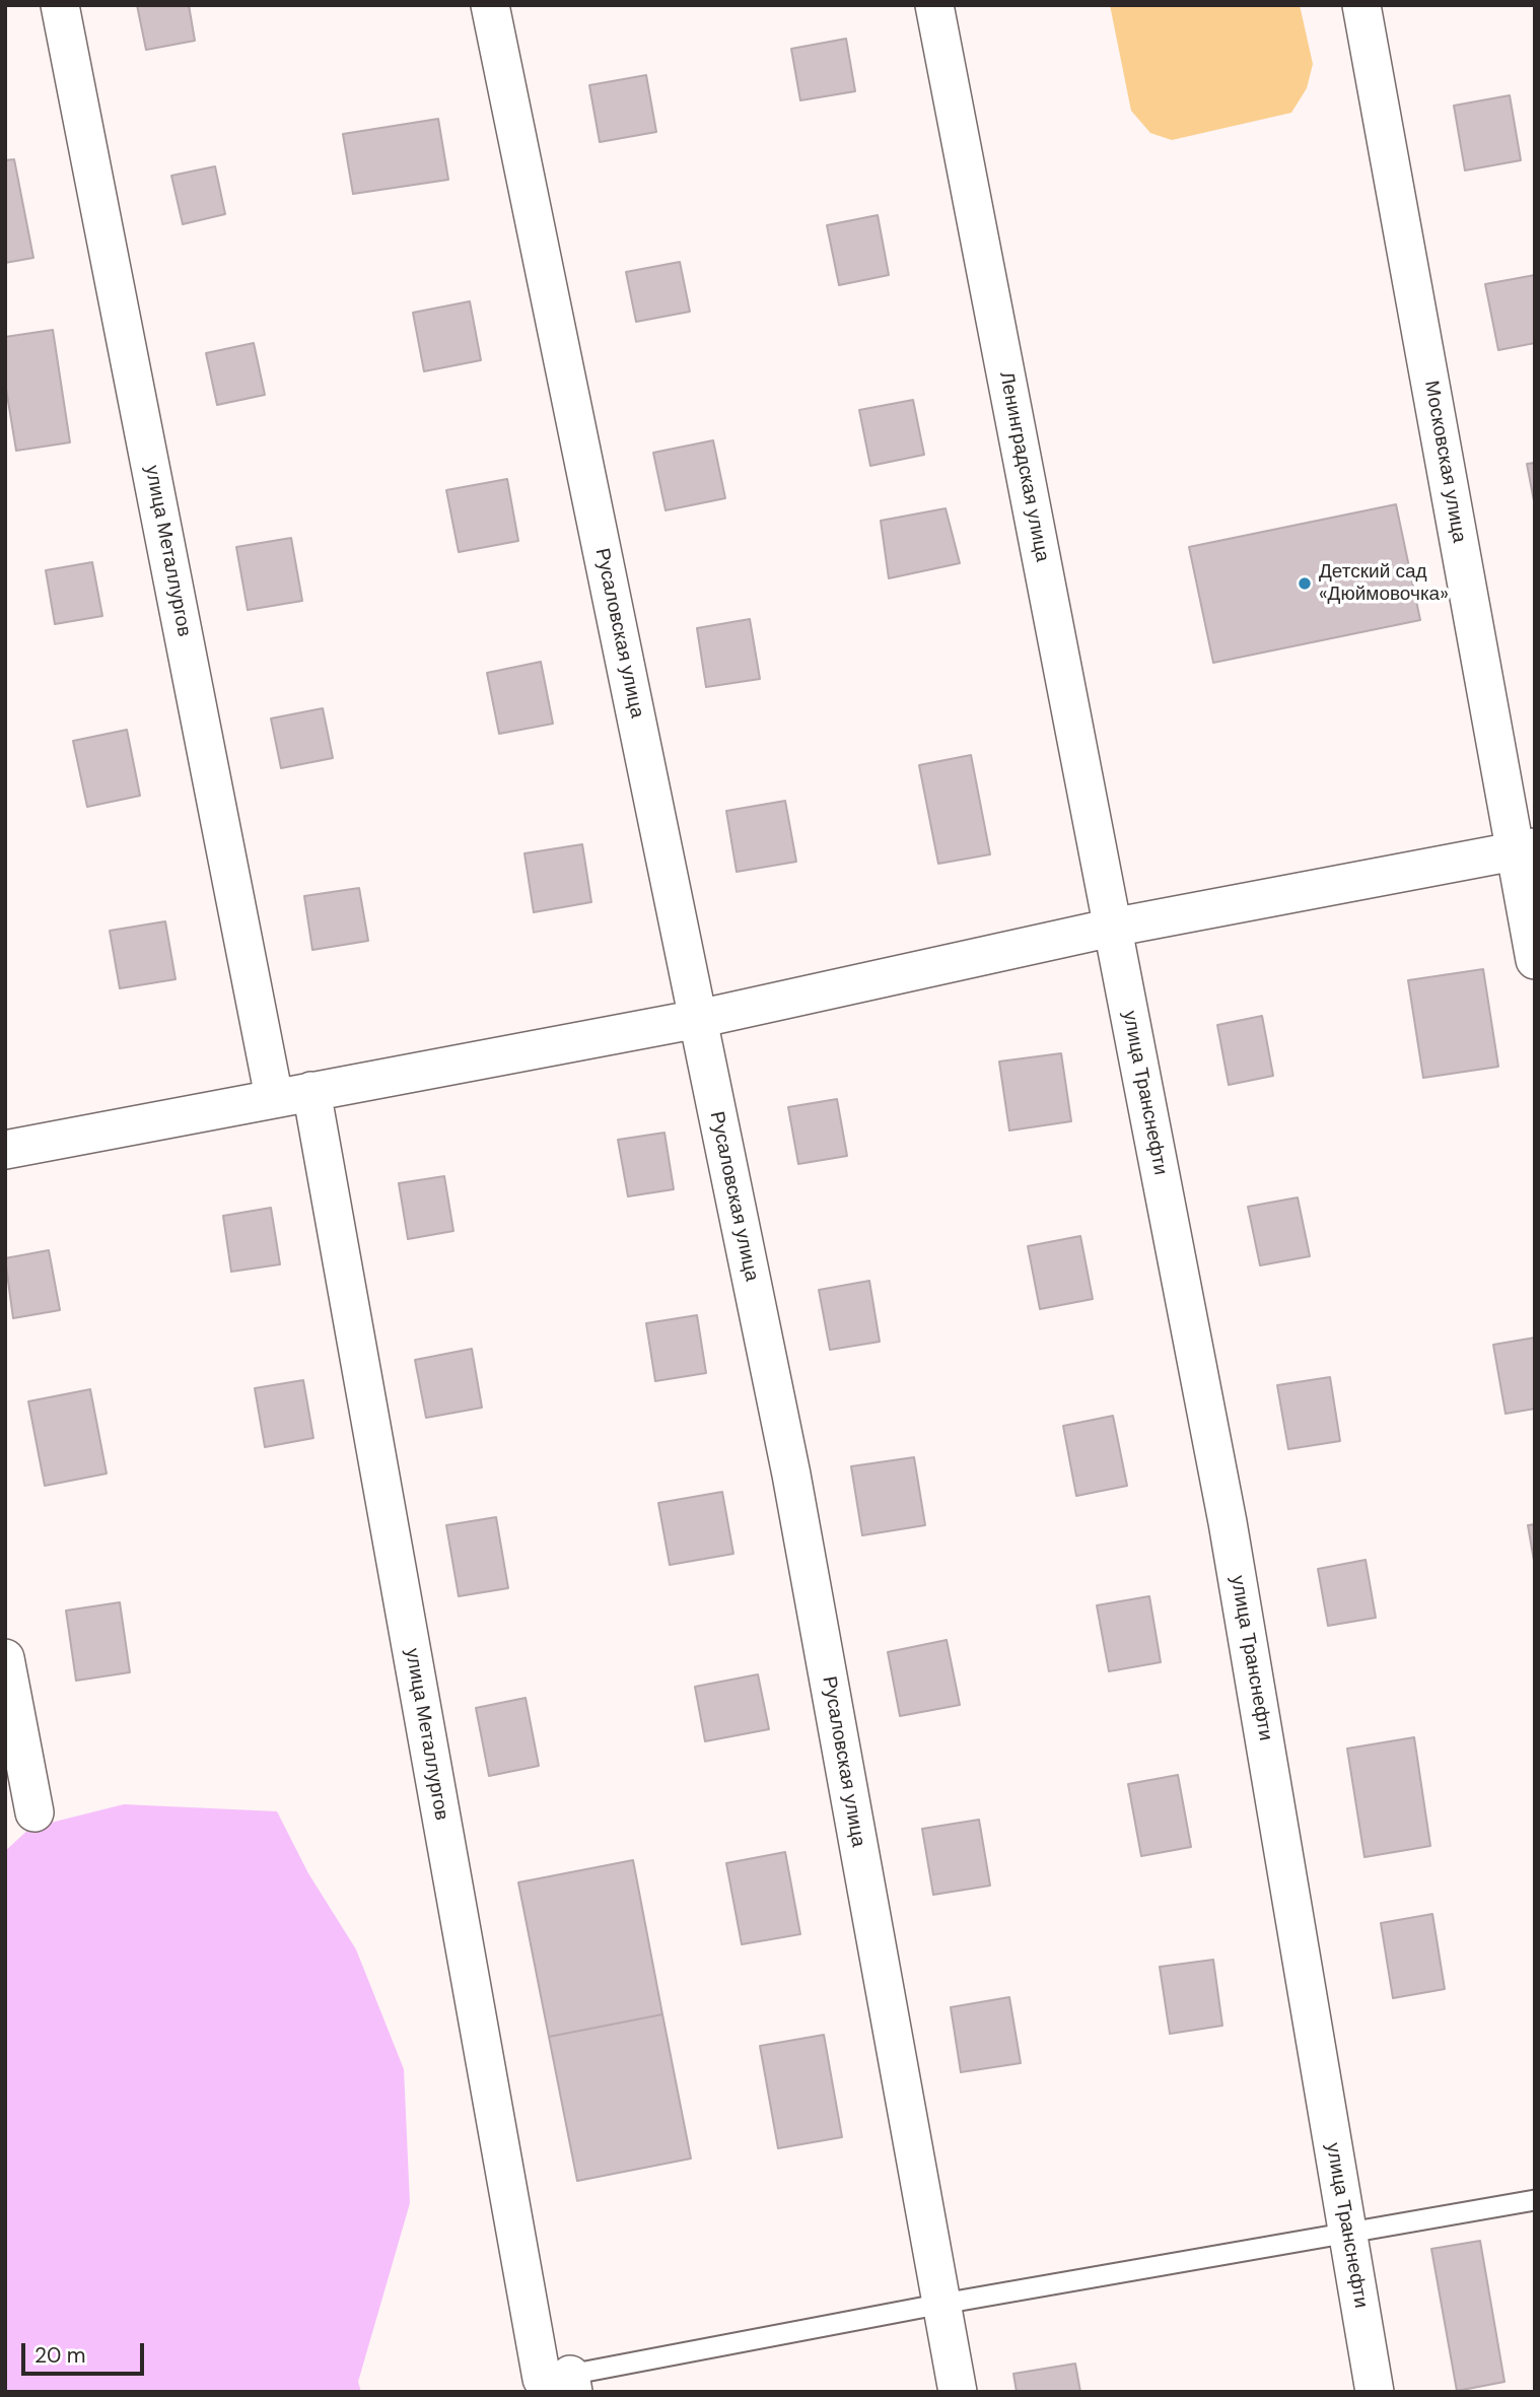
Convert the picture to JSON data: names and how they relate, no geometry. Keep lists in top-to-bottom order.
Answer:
{
  "streets": {
    "street": [
      "Московская улица",
      "Ленинградская улица",
      "улица Металлургов",
      "Русаловская улица",
      "улица Транснефти"
    ]
  },
  "crossings": [
    ["Ленинградская улица", "улица Транснефти"]
  ],
  "places": ["Детский сад «Дюймовочка»"],
  "scale_bar": "20 m"
}
